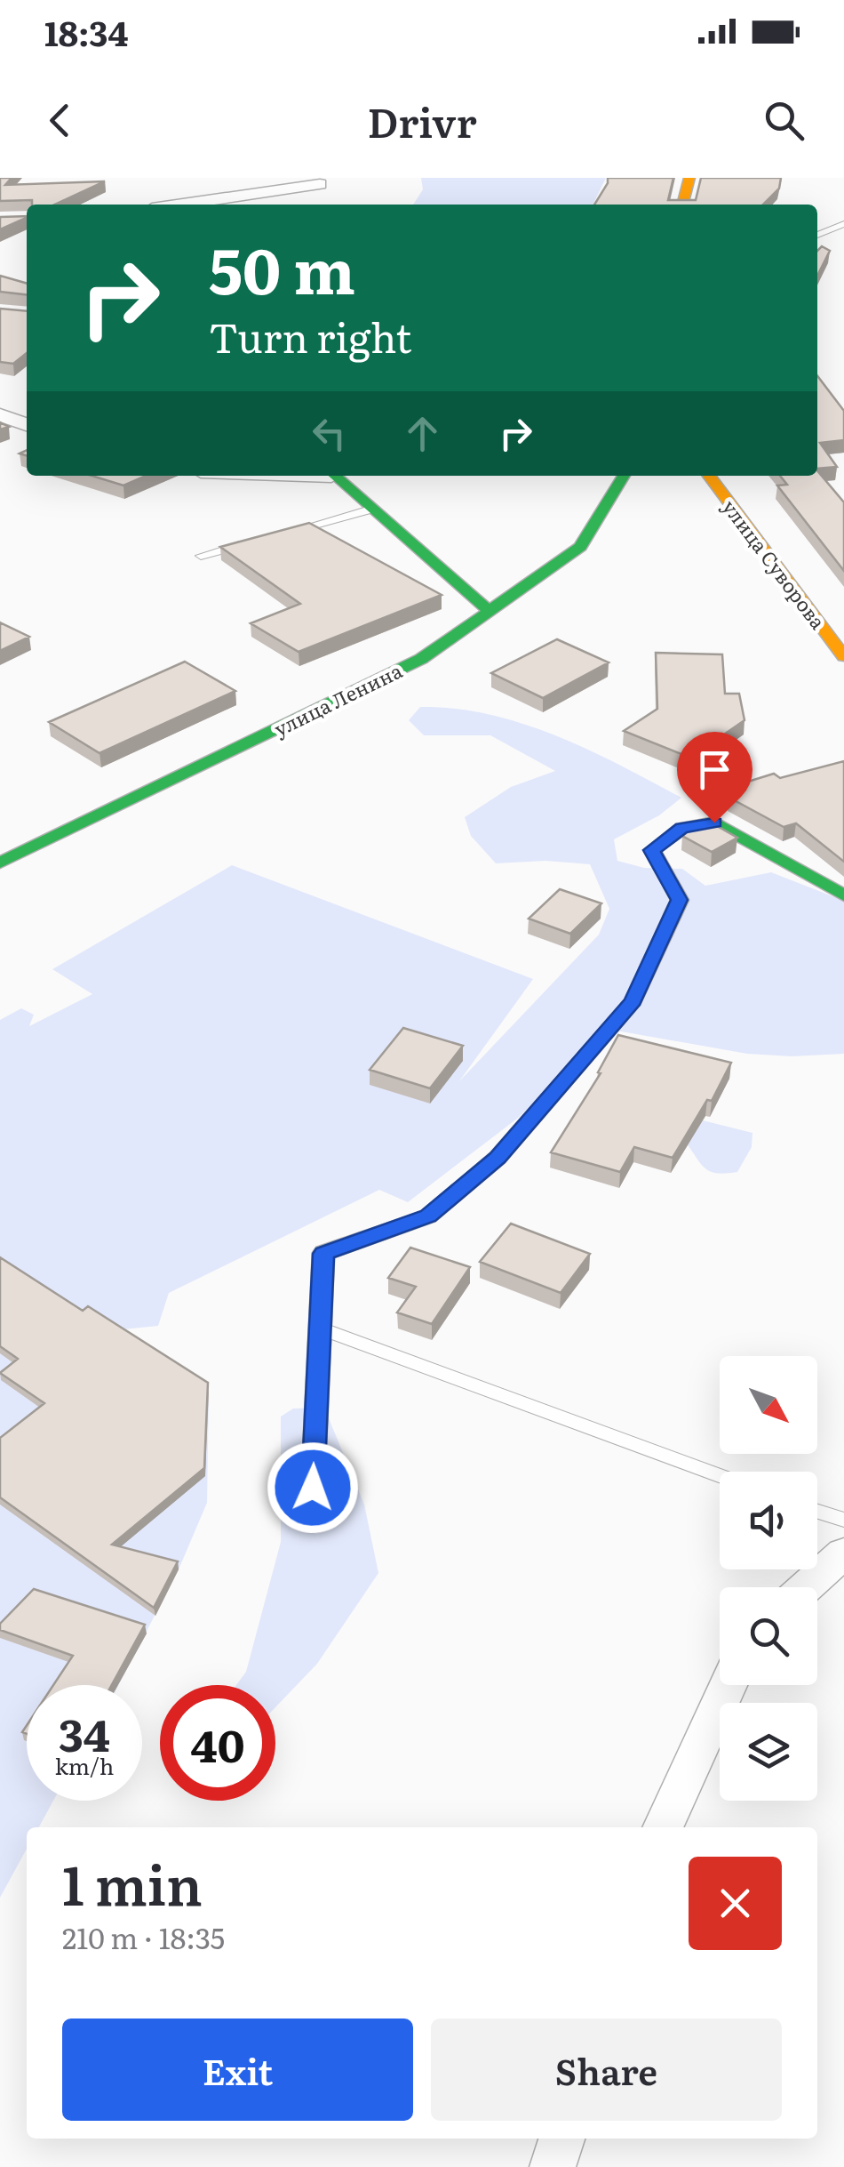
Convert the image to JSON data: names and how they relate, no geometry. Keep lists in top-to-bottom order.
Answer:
{
  "streets": {
    "street": ["улица Суворова", "улица Ленина"]
  },
  "north": "bottom right",
  "page": {
    "status": "18:34",
    "header": "Drivr",
    "turn": ["50 m", "Turn right"],
    "speed": "34 km/h",
    "limit": "40",
    "heading": ["1 min", "210 m · 18:35"],
    "buttons": ["Exit", "Share"]
  }
}
